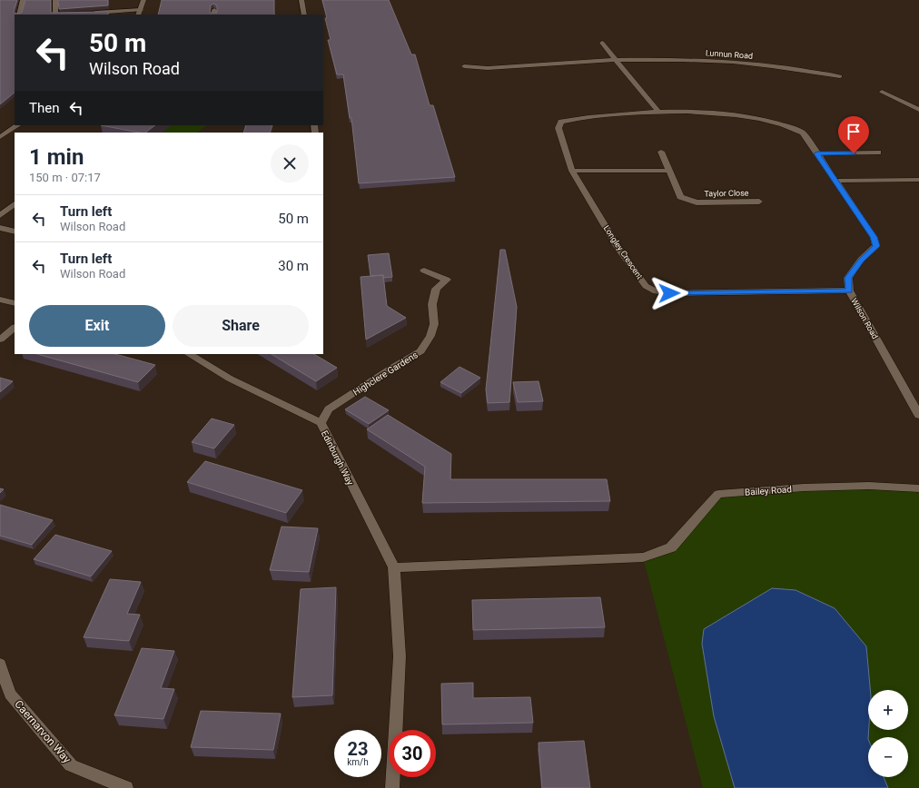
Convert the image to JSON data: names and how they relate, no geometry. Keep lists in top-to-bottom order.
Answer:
{
  "streets": {
    "street": [
      "Lunnun Road",
      "Taylor Close",
      "Longley Crescent",
      "Wilson Road",
      "Highclere Gardens",
      "Edinburgh Way",
      "Bailey Road",
      "Caernarvon Way"
    ]
  },
  "crossings": [
    ["Longley Crescent", "Wilson Road"],
    ["Highclere Gardens", "Edinburgh Way"],
    ["Edinburgh Way", "Bailey Road"]
  ],
  "page": {
    "turn": ["50 m", "Wilson Road"],
    "then": "Then",
    "heading": ["1 min", "150 m · 07:17"],
    "list": [
      {
        "name": "Turn left",
        "note": "Wilson Road",
        "value": "50 m"
      },
      {
        "name": "Turn left",
        "note": "Wilson Road",
        "value": "30 m"
      }
    ],
    "buttons": ["Exit", "Share"],
    "map_buttons": ["+", "−"],
    "speed": "23 km/h",
    "limit": "30"
  }
}
